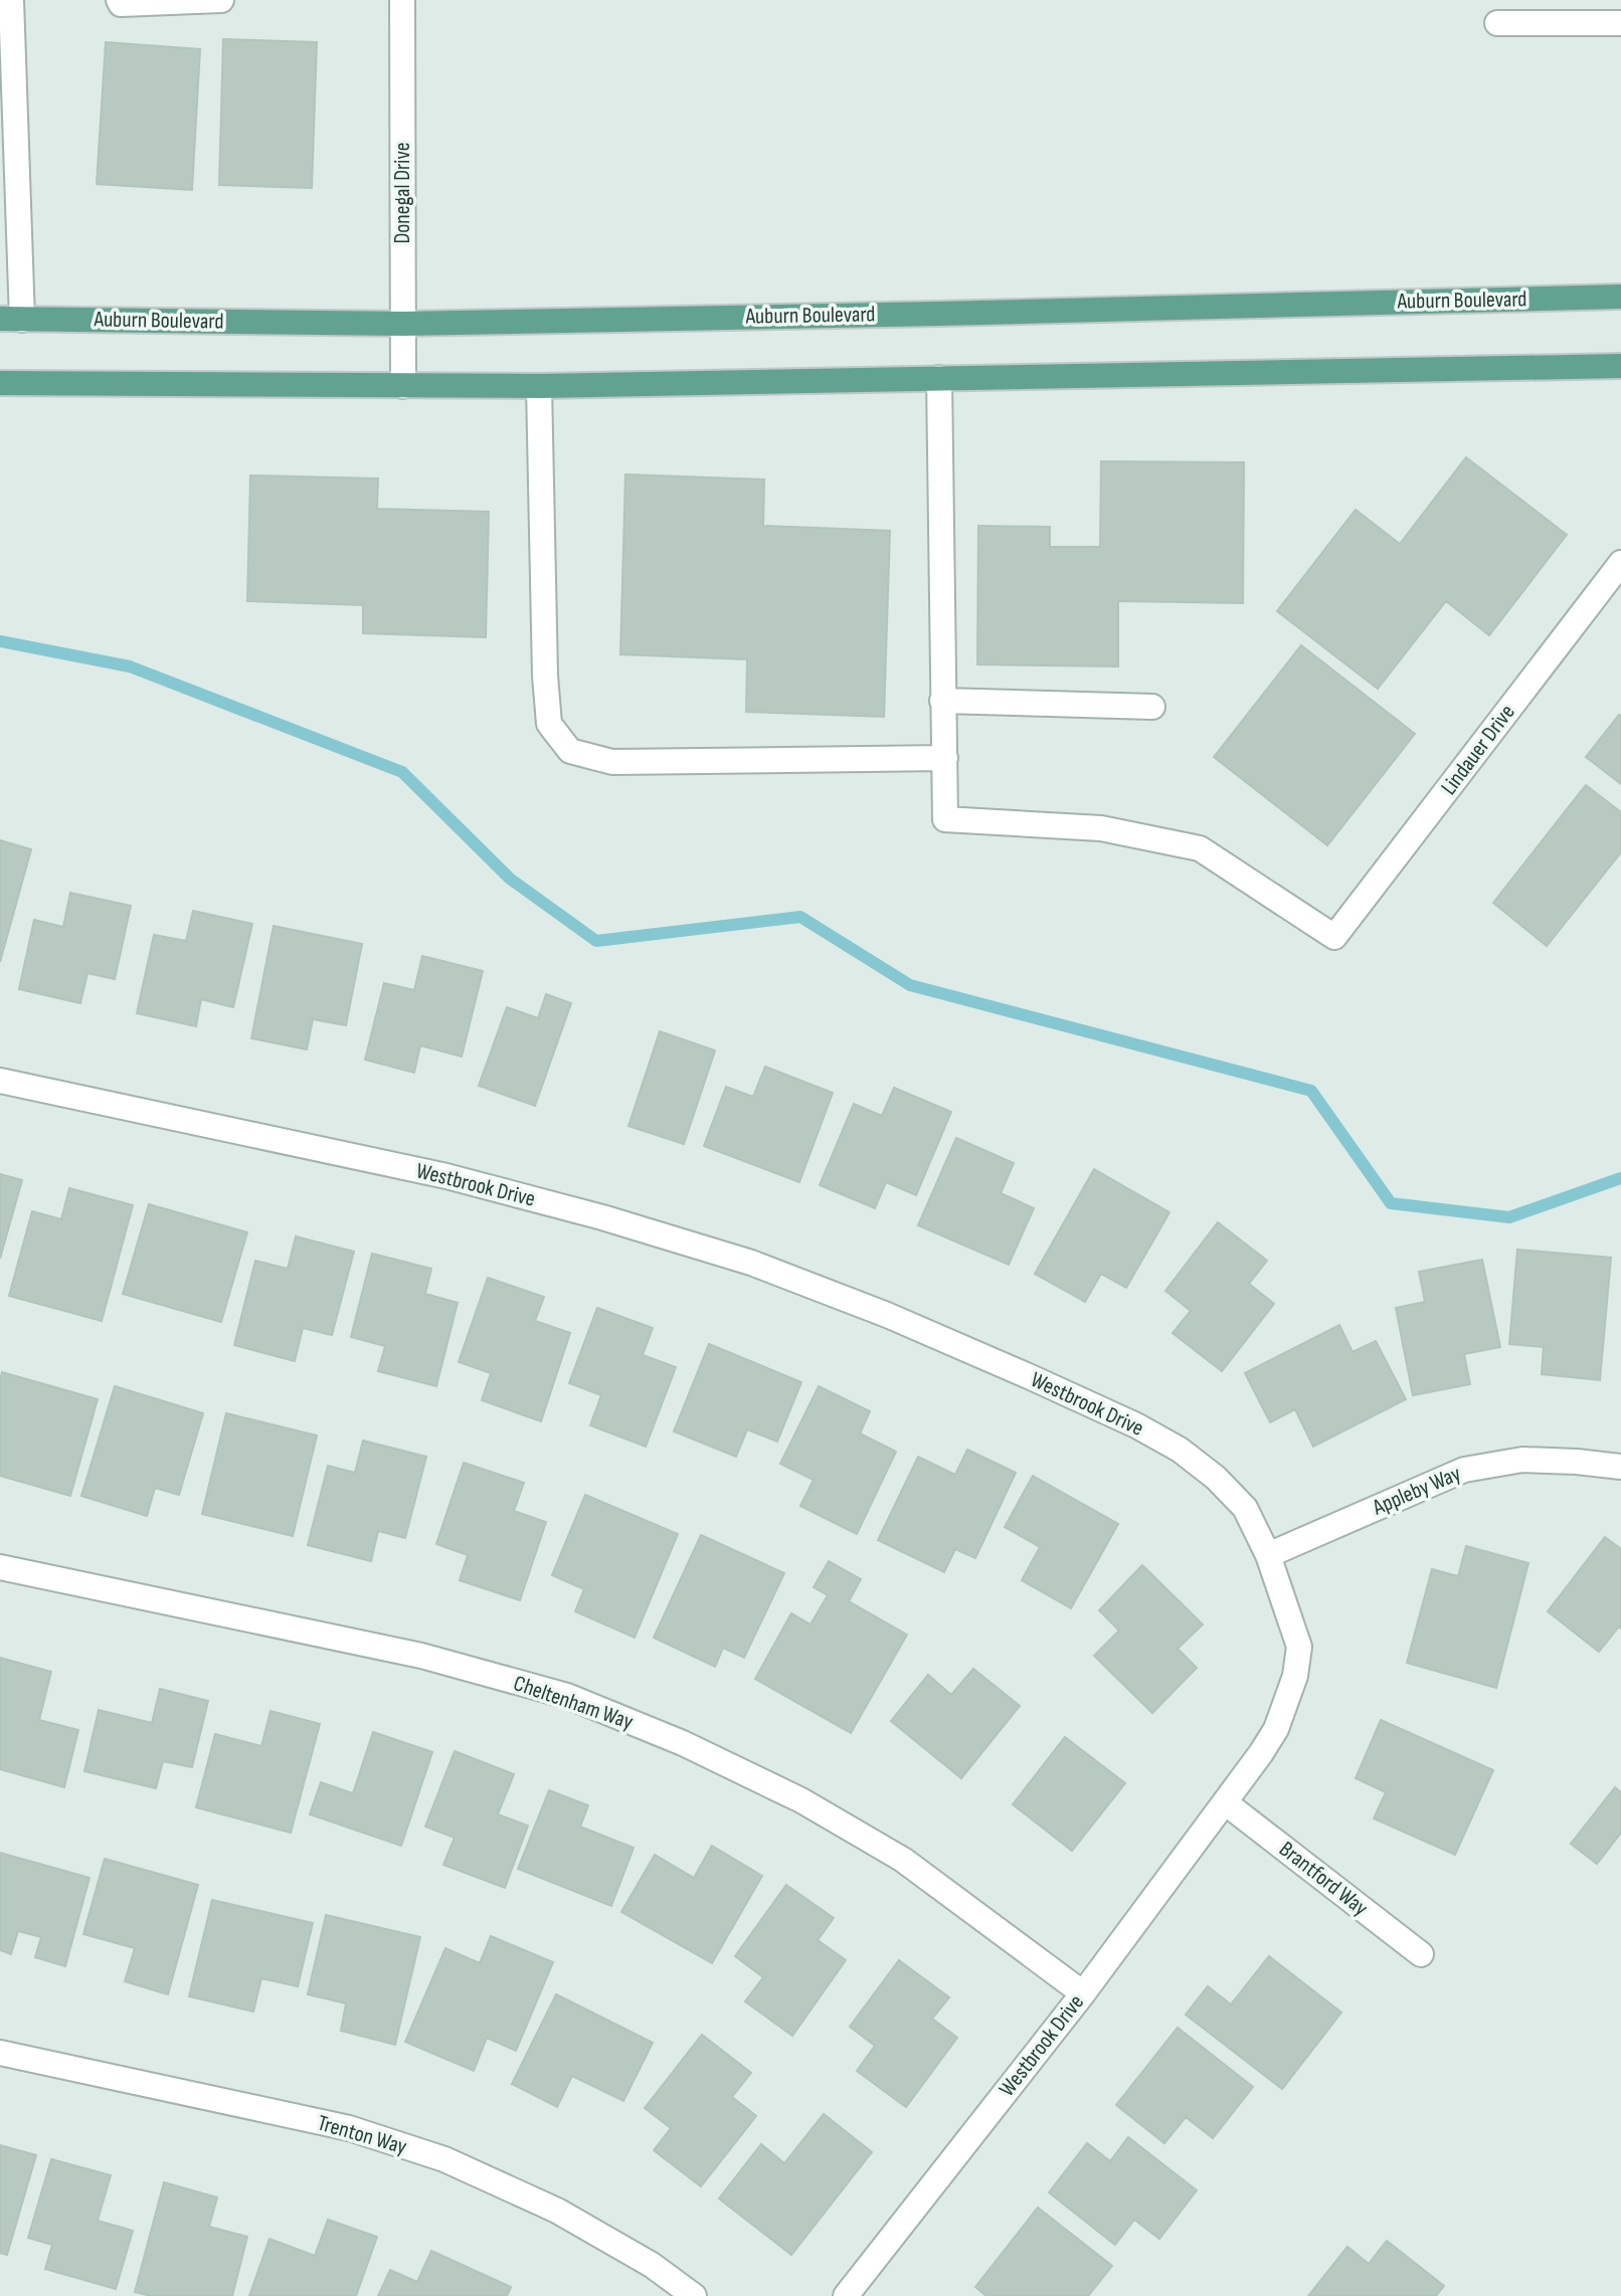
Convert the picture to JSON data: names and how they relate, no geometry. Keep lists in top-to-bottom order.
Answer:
{
  "streets": {
    "main road": ["Auburn Boulevard"],
    "street": [
      "Donegal Drive",
      "Lindauer Drive",
      "Westbrook Drive",
      "Appleby Way",
      "Cheltenham Way",
      "Brantford Way",
      "Trenton Way"
    ]
  },
  "crossings": [
    ["Donegal Drive", "Auburn Boulevard"],
    ["Westbrook Drive", "Appleby Way"],
    ["Westbrook Drive", "Cheltenham Way"],
    ["Westbrook Drive", "Brantford Way"]
  ]
}
